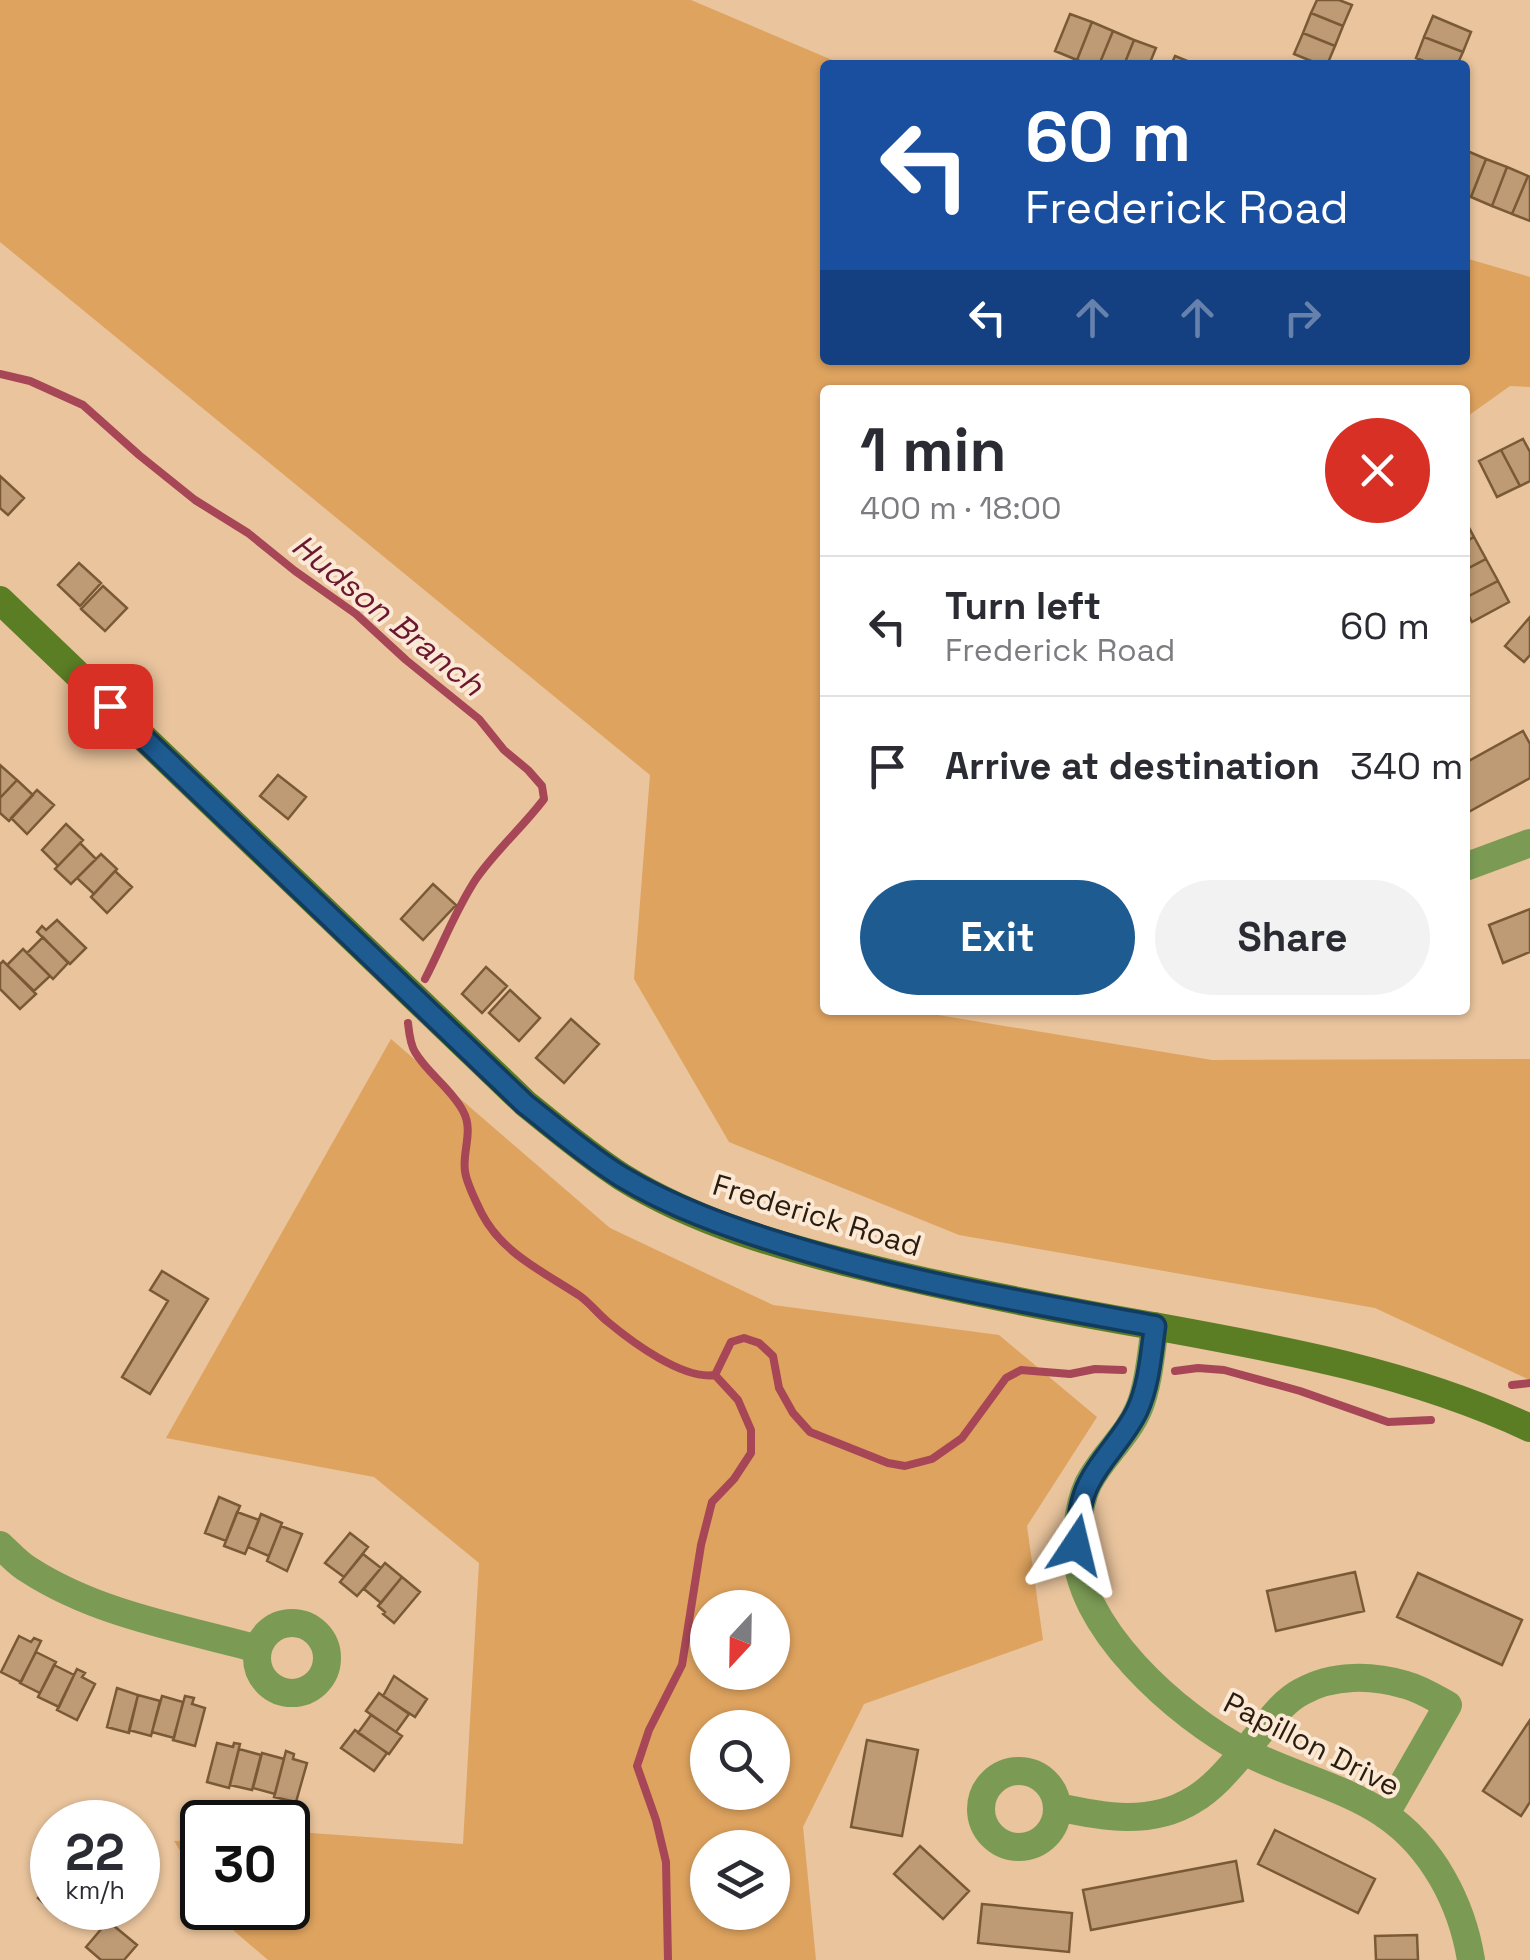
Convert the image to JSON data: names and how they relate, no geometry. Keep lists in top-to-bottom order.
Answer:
{
  "streets": {
    "main road": ["Frederick Road"],
    "street": ["Papillon Drive"]
  },
  "crossings": [
    ["Frederick Road", "Papillon Drive"]
  ],
  "water": ["Hudson Branch"],
  "north": "bottom",
  "page": {
    "turn": ["60 m", "Frederick Road"],
    "heading": ["1 min", "400 m · 18:00"],
    "list": [
      {
        "name": "Turn left",
        "note": "Frederick Road",
        "value": "60 m"
      },
      {
        "name": "Arrive at destination",
        "value": "340 m"
      }
    ],
    "buttons": ["Exit", "Share"],
    "speed": "22 km/h",
    "limit": "30"
  }
}
